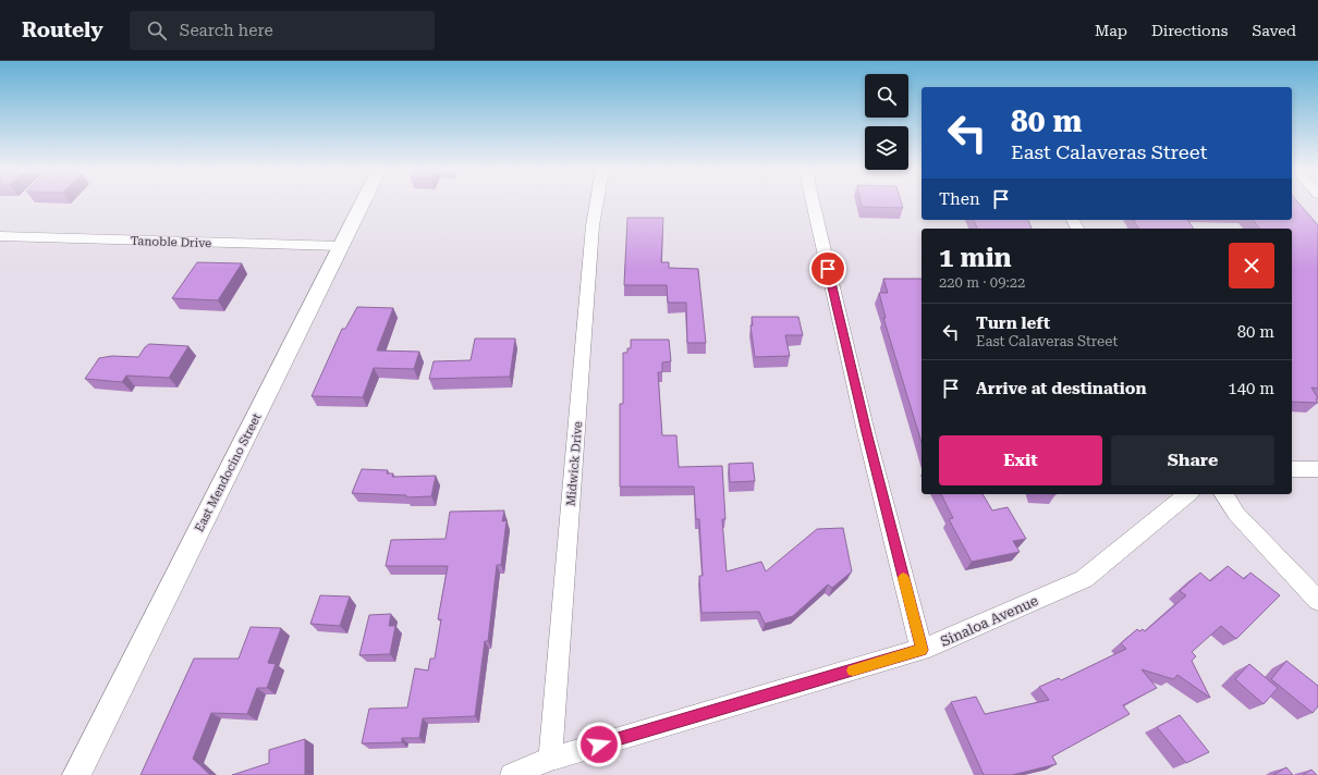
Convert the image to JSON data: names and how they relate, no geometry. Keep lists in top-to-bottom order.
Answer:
{
  "streets": {
    "street": [
      "Tanoble Drive",
      "Midwick Drive",
      "East Mendocino Street",
      "Sinaloa Avenue"
    ]
  },
  "crossings": [
    ["Tanoble Drive", "East Mendocino Street"],
    ["Midwick Drive", "Sinaloa Avenue"]
  ],
  "page": {
    "header": "Routely",
    "search": "Search here",
    "nav": ["Map", "Directions", "Saved"],
    "turn": ["80 m", "East Calaveras Street"],
    "then": "Then",
    "heading": ["1 min", "220 m · 09:22"],
    "list": [
      {
        "name": "Turn left",
        "note": "East Calaveras Street",
        "value": "80 m"
      },
      {
        "name": "Arrive at destination",
        "value": "140 m"
      }
    ],
    "buttons": ["Exit", "Share"]
  }
}
